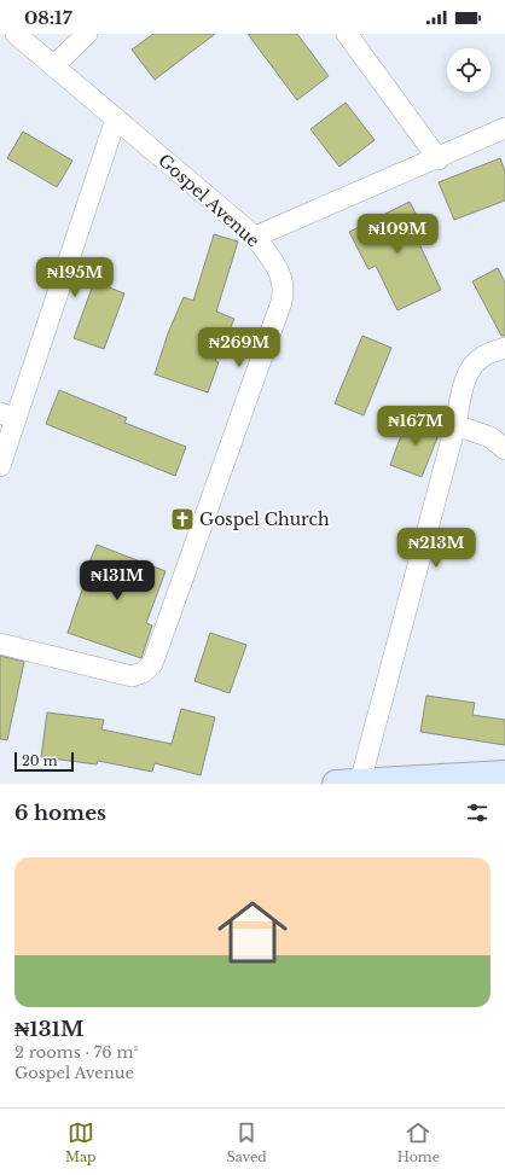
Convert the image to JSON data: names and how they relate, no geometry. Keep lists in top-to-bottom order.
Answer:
{
  "streets": {
    "street": ["Gospel Avenue"]
  },
  "places": {
    "church": ["Gospel Church"]
  },
  "scale_bar": "20 m",
  "page": {
    "status": "08:17",
    "price": [
      "₦109M",
      "₦195M",
      "₦269M",
      "₦167M",
      "₦213M",
      "₦131M"
    ],
    "scale": "20 m",
    "heading": "6 homes",
    "list": [
      {
        "name": "₦131M",
        "note": "2 rooms · 76 m² · Gospel Avenue"
      }
    ],
    "tabs": ["Map", "Saved", "Home"]
  }
}
